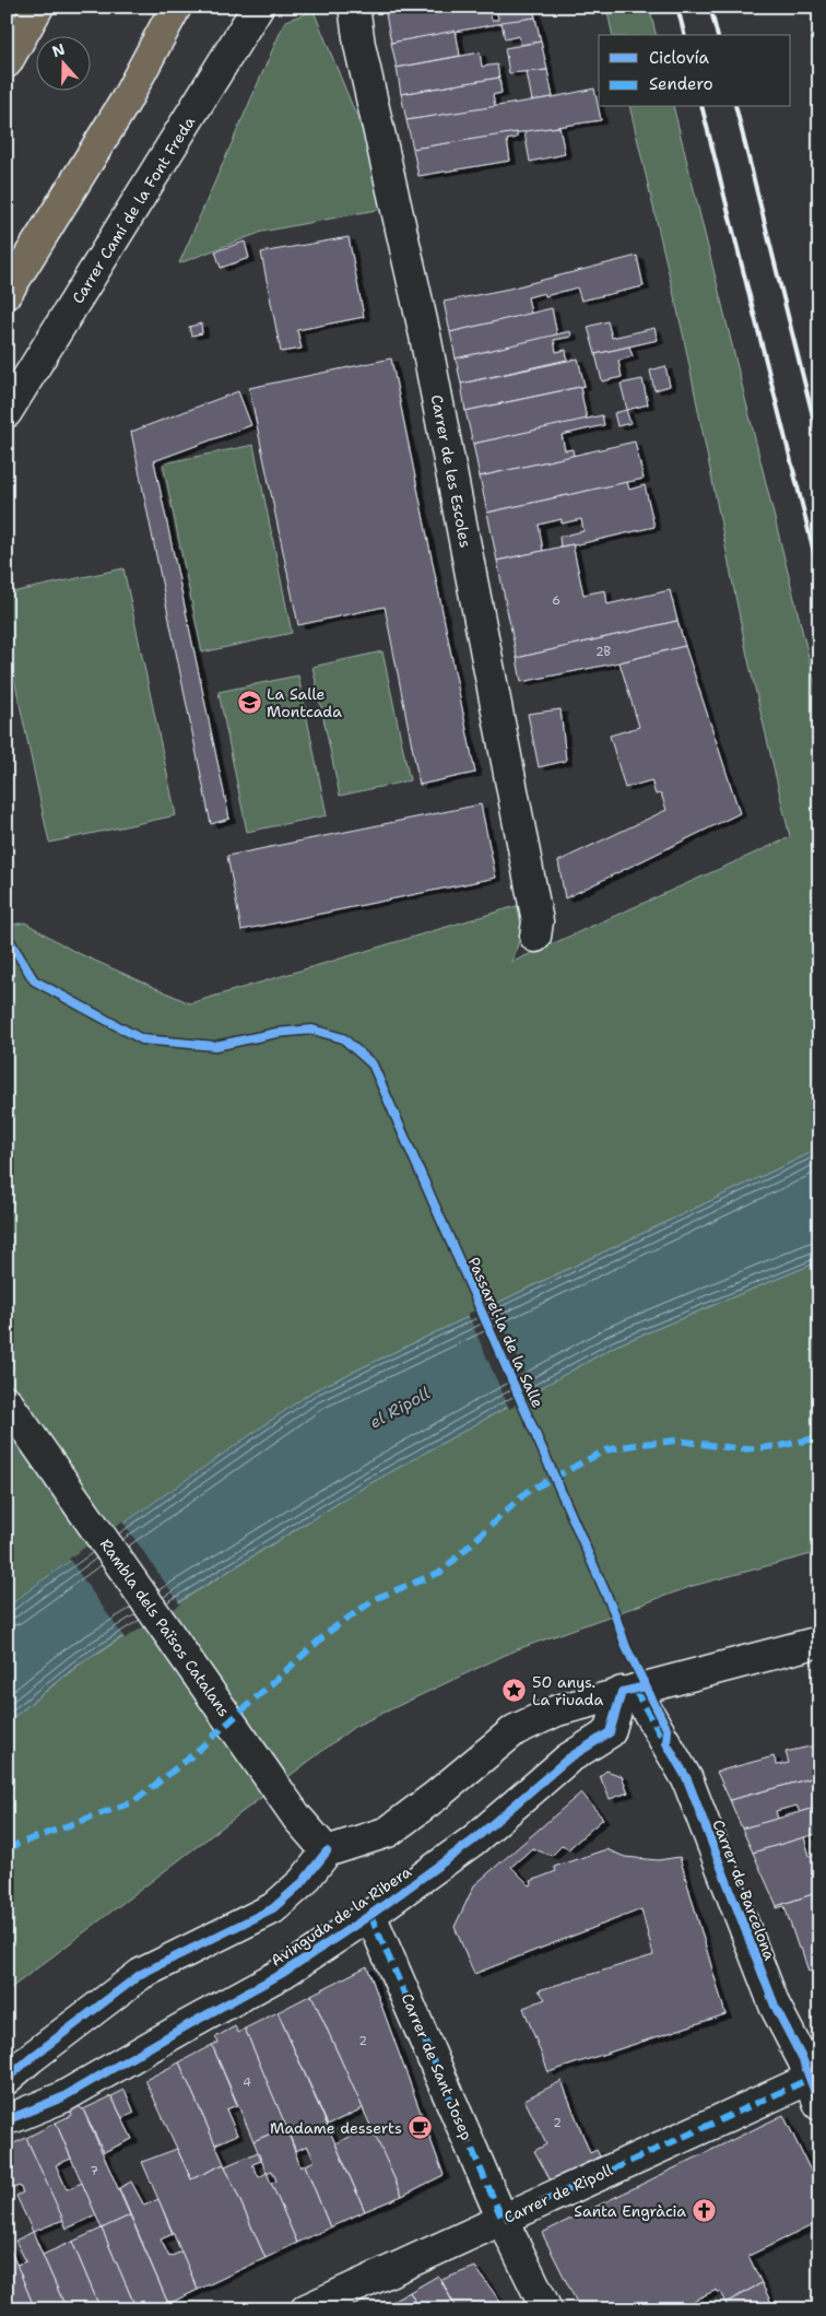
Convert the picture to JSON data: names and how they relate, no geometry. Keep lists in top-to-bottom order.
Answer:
{
  "streets": {
    "street": [
      "Carrer Camí de la Font Freda",
      "Carrer de les Escoles",
      "Rambla dels Països Catalans",
      "Carrer de Barcelona",
      "Avinguda de la Ribera",
      "Carrer de Sant Josep",
      "Carrer de Ripoll"
    ],
    "cycle path": ["Passarel·la de la Salle"]
  },
  "crossings": [
    ["Carrer de Barcelona", "Avinguda de la Ribera"],
    ["Carrer de Barcelona", "Carrer de Ripoll"],
    ["Avinguda de la Ribera", "Carrer de Sant Josep"],
    ["Carrer de Sant Josep", "Carrer de Ripoll"]
  ],
  "water": ["el Ripoll"],
  "places": {
    "school or university": ["La Salle Montcada"],
    "place": ["50 anys. La riuada"],
    "cafe": ["Madame desserts"],
    "church": ["Santa Engràcia"]
  },
  "house_numbers": [
    "6",
    "2B",
    "2",
    "4",
    "2",
    "7"
  ],
  "legend": ["Ciclovía", "Sendero"],
  "north": "top"
}
